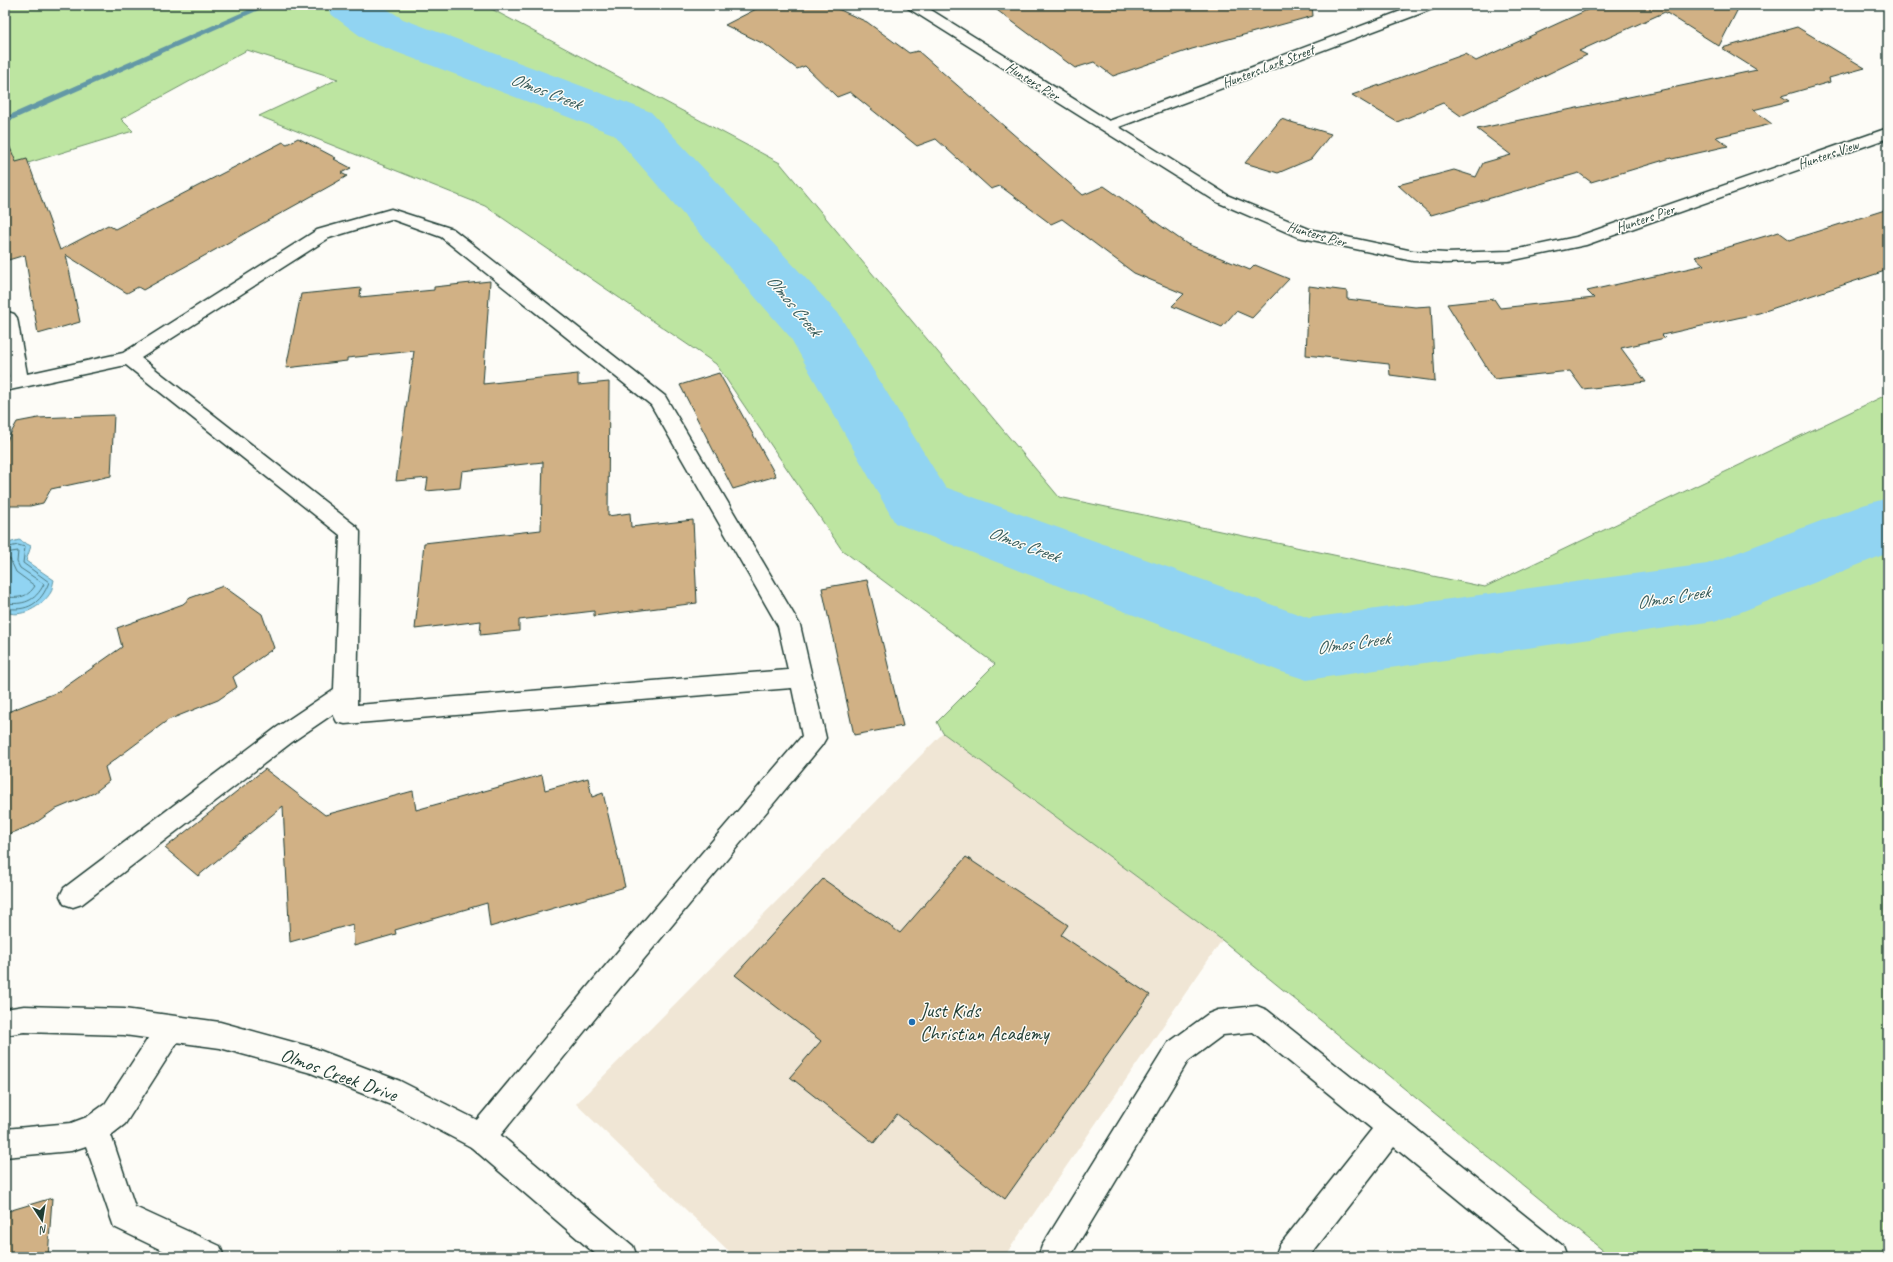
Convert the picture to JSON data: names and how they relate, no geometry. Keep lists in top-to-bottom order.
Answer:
{
  "streets": {
    "street": [
      "Hunters Lark Street",
      "Hunters Pier",
      "Hunters View",
      "Olmos Creek Drive"
    ]
  },
  "crossings": [
    ["Hunters Lark Street", "Hunters Pier"],
    ["Hunters Pier", "Hunters View"]
  ],
  "water": ["Olmos Creek"],
  "places": ["Just Kids Christian Academy"],
  "north": "bottom"
}
